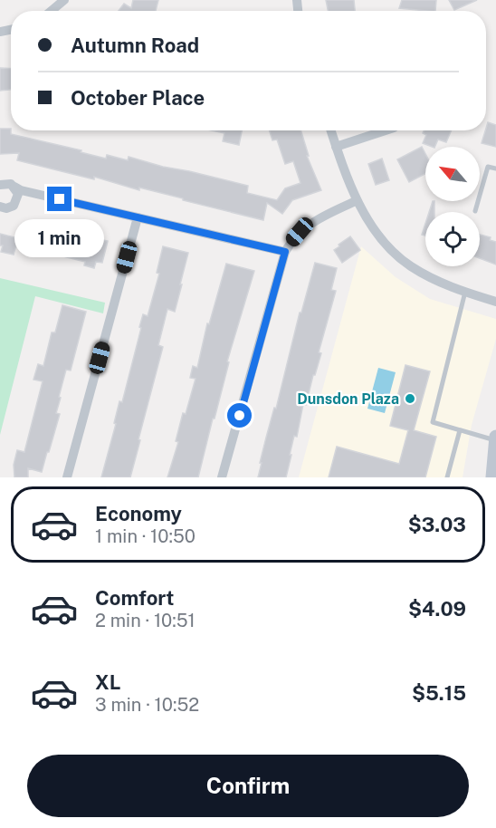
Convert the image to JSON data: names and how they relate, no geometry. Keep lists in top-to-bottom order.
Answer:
{
  "places": ["Dunsdon Plaza"],
  "north": "top left",
  "page": {
    "banner": ["Autumn Road", "October Place"],
    "bubble": "1 min",
    "list": [
      {
        "name": "Economy",
        "note": "1 min · 10:50",
        "value": "$3.03"
      },
      {
        "name": "Comfort",
        "note": "2 min · 10:51",
        "value": "$4.09"
      },
      {
        "name": "XL",
        "note": "3 min · 10:52",
        "value": "$5.15"
      }
    ],
    "buttons": "Confirm"
  }
}
